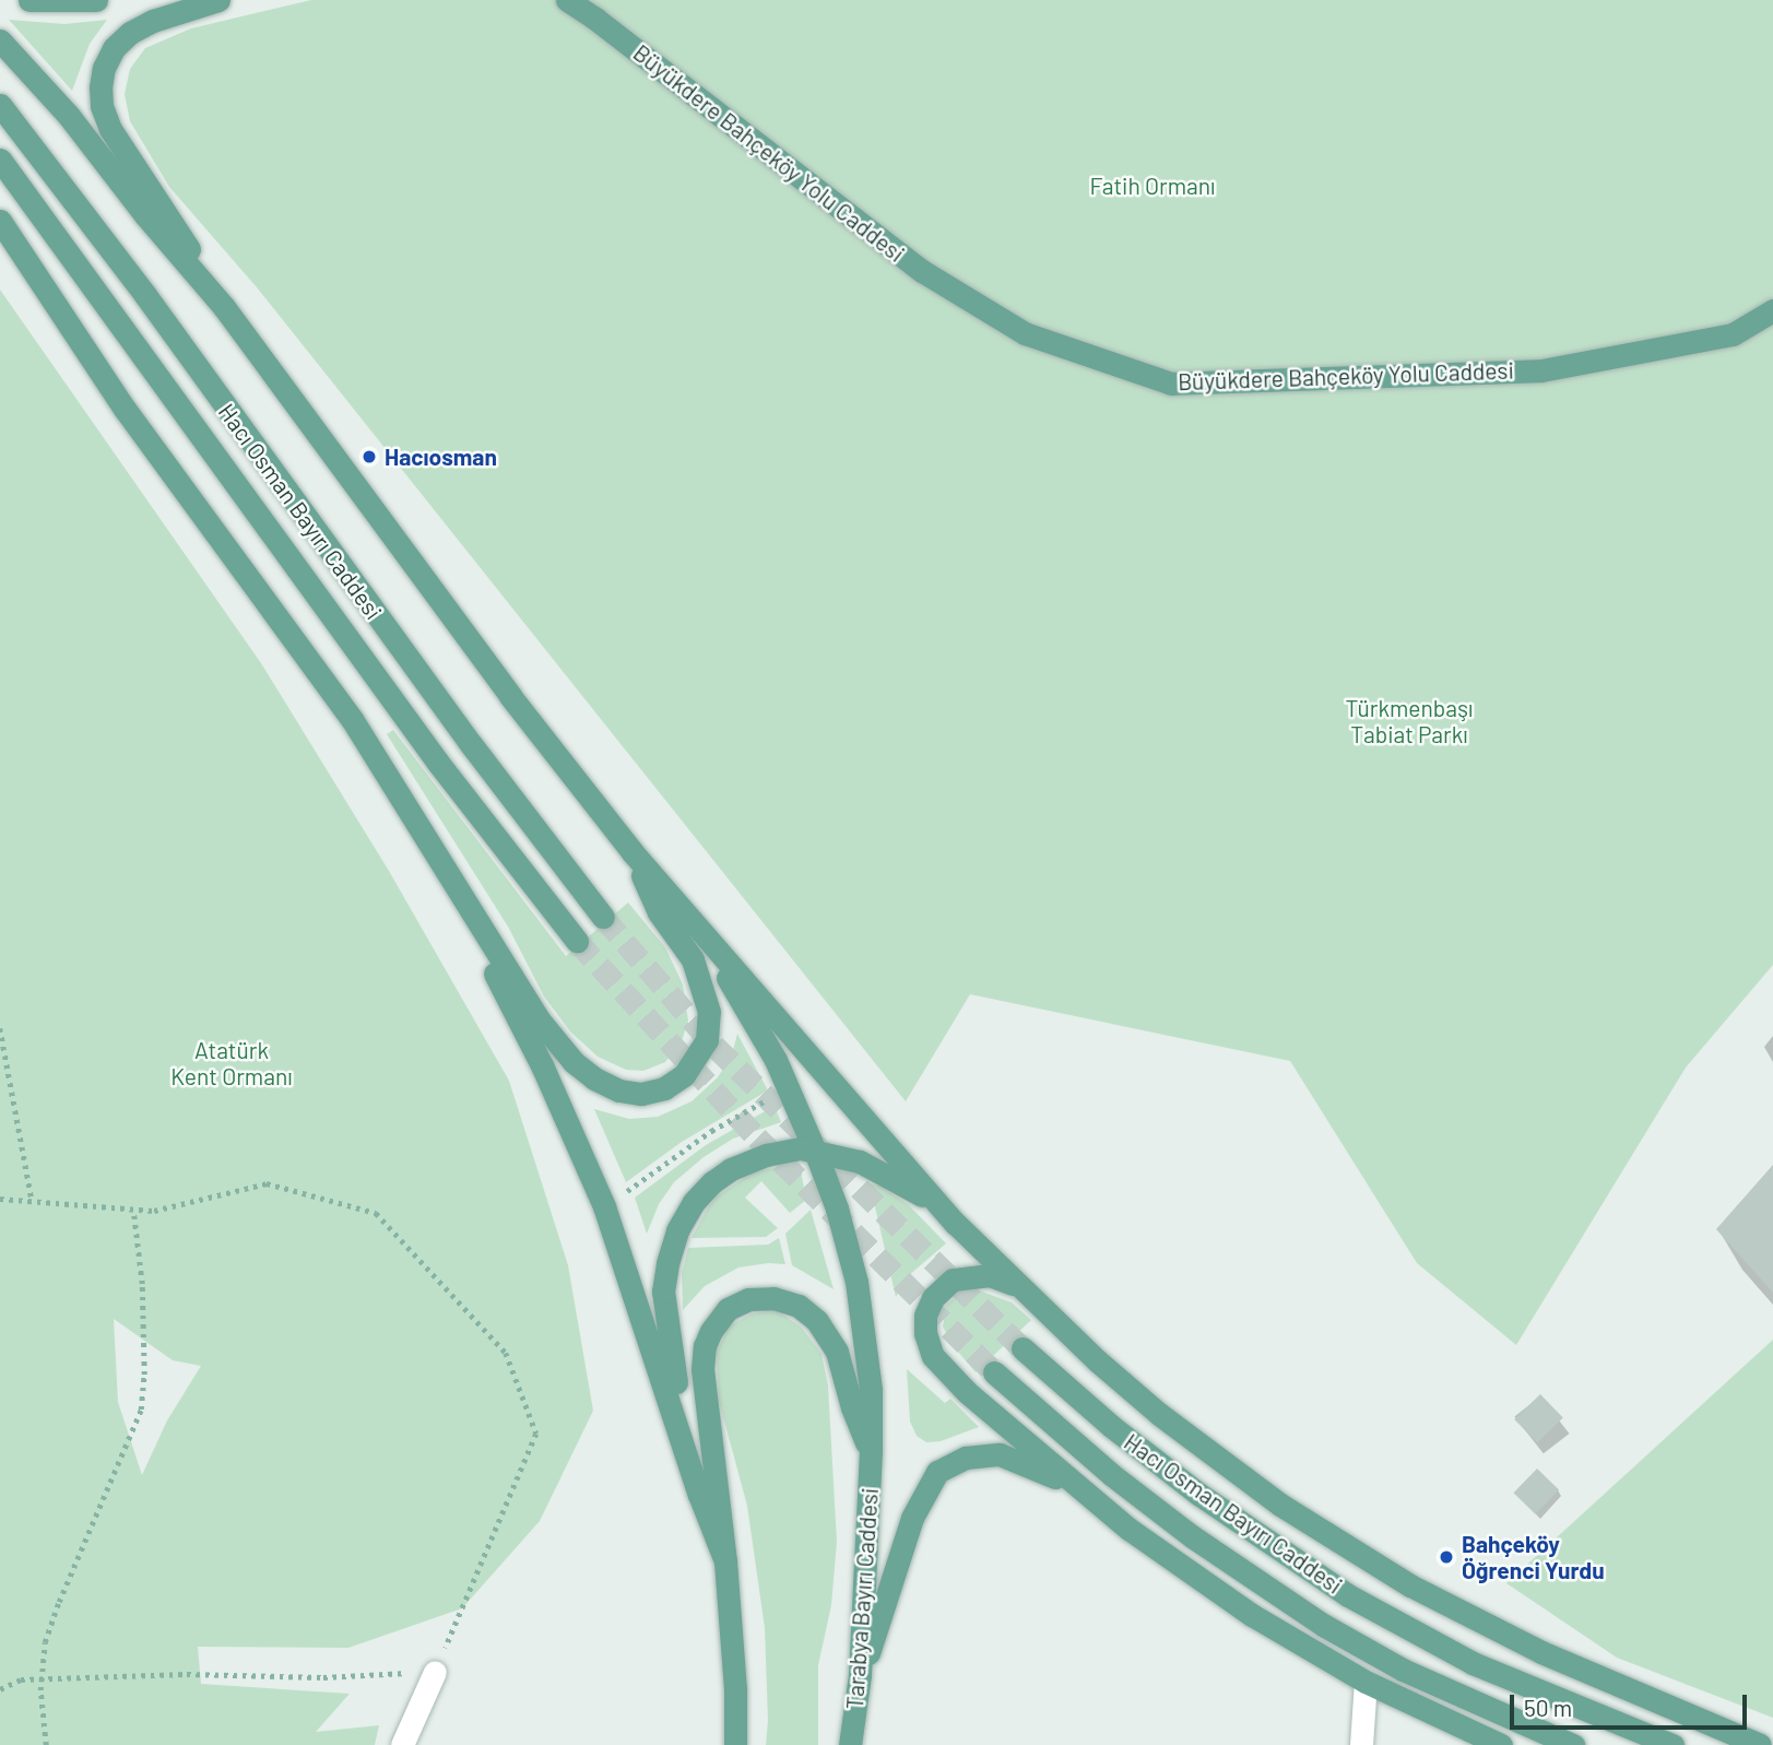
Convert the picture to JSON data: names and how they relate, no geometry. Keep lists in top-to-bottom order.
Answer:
{
  "streets": {
    "main road": ["Büyükdere Bahçeköy Yolu Caddesi", "Hacı Osman Bayırı Caddesi", "Tarabya Bayırı Caddesi"]
  },
  "parks": ["Fatih Ormanı", "Türkmenbaşı Tabiat Parkı", "Atatürk Kent Ormanı"],
  "places": ["Hacıosman", "Bahçeköy Öğrenci Yurdu"],
  "scale_bar": "50 m"
}
